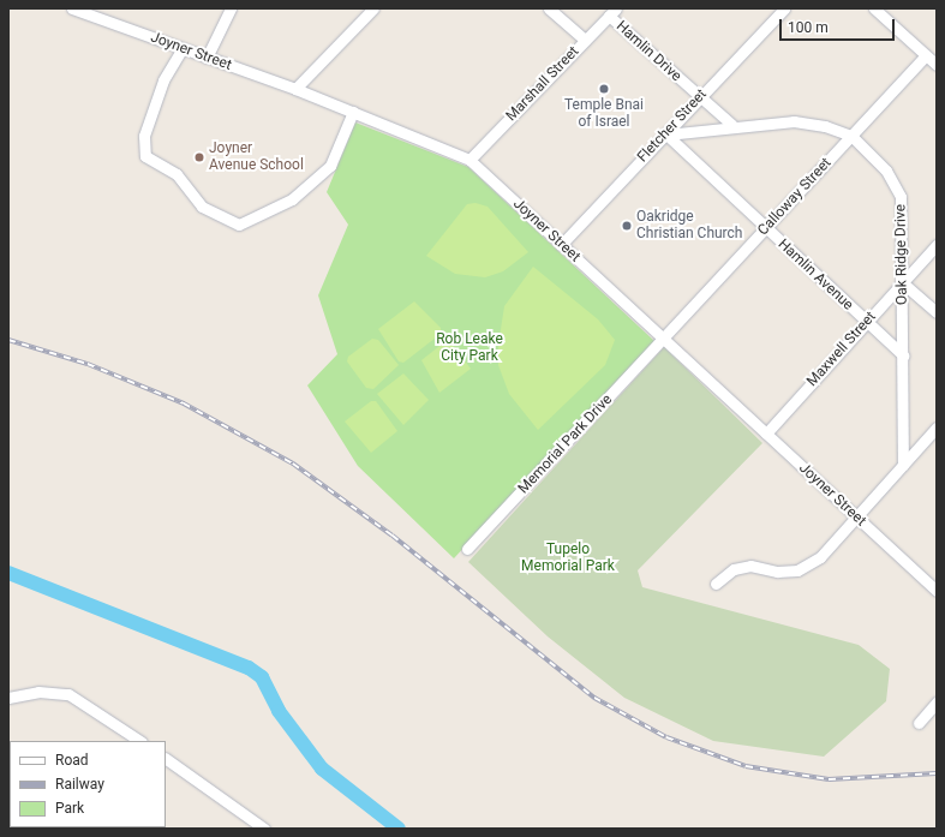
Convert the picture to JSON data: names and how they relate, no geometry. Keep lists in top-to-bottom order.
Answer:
{
  "streets": {
    "street": [
      "Joyner Street",
      "Hamlin Drive",
      "Marshall Street",
      "Fletcher Street",
      "Calloway Street",
      "Oak Ridge Drive",
      "Hamlin Avenue",
      "Maxwell Street",
      "Memorial Park Drive"
    ]
  },
  "crossings": [
    ["Joyner Street", "Marshall Street"],
    ["Joyner Street", "Fletcher Street"],
    ["Joyner Street", "Calloway Street"],
    ["Joyner Street", "Maxwell Street"],
    ["Joyner Street", "Memorial Park Drive"],
    ["Hamlin Drive", "Marshall Street"],
    ["Hamlin Drive", "Fletcher Street"],
    ["Hamlin Drive", "Oak Ridge Drive"],
    ["Fletcher Street", "Oak Ridge Drive"],
    ["Fletcher Street", "Hamlin Avenue"],
    ["Calloway Street", "Oak Ridge Drive"],
    ["Calloway Street", "Hamlin Avenue"],
    ["Calloway Street", "Memorial Park Drive"],
    ["Oak Ridge Drive", "Hamlin Avenue"],
    ["Oak Ridge Drive", "Maxwell Street"],
    ["Hamlin Avenue", "Maxwell Street"]
  ],
  "parks": ["Rob Leake City Park", "Tupelo Memorial Park"],
  "places": ["Temple Bnai of Israel", "Joyner Avenue School", "Oakridge Christian Church"],
  "legend": ["Road", "Railway", "Park"],
  "scale_bar": "100 m"
}
